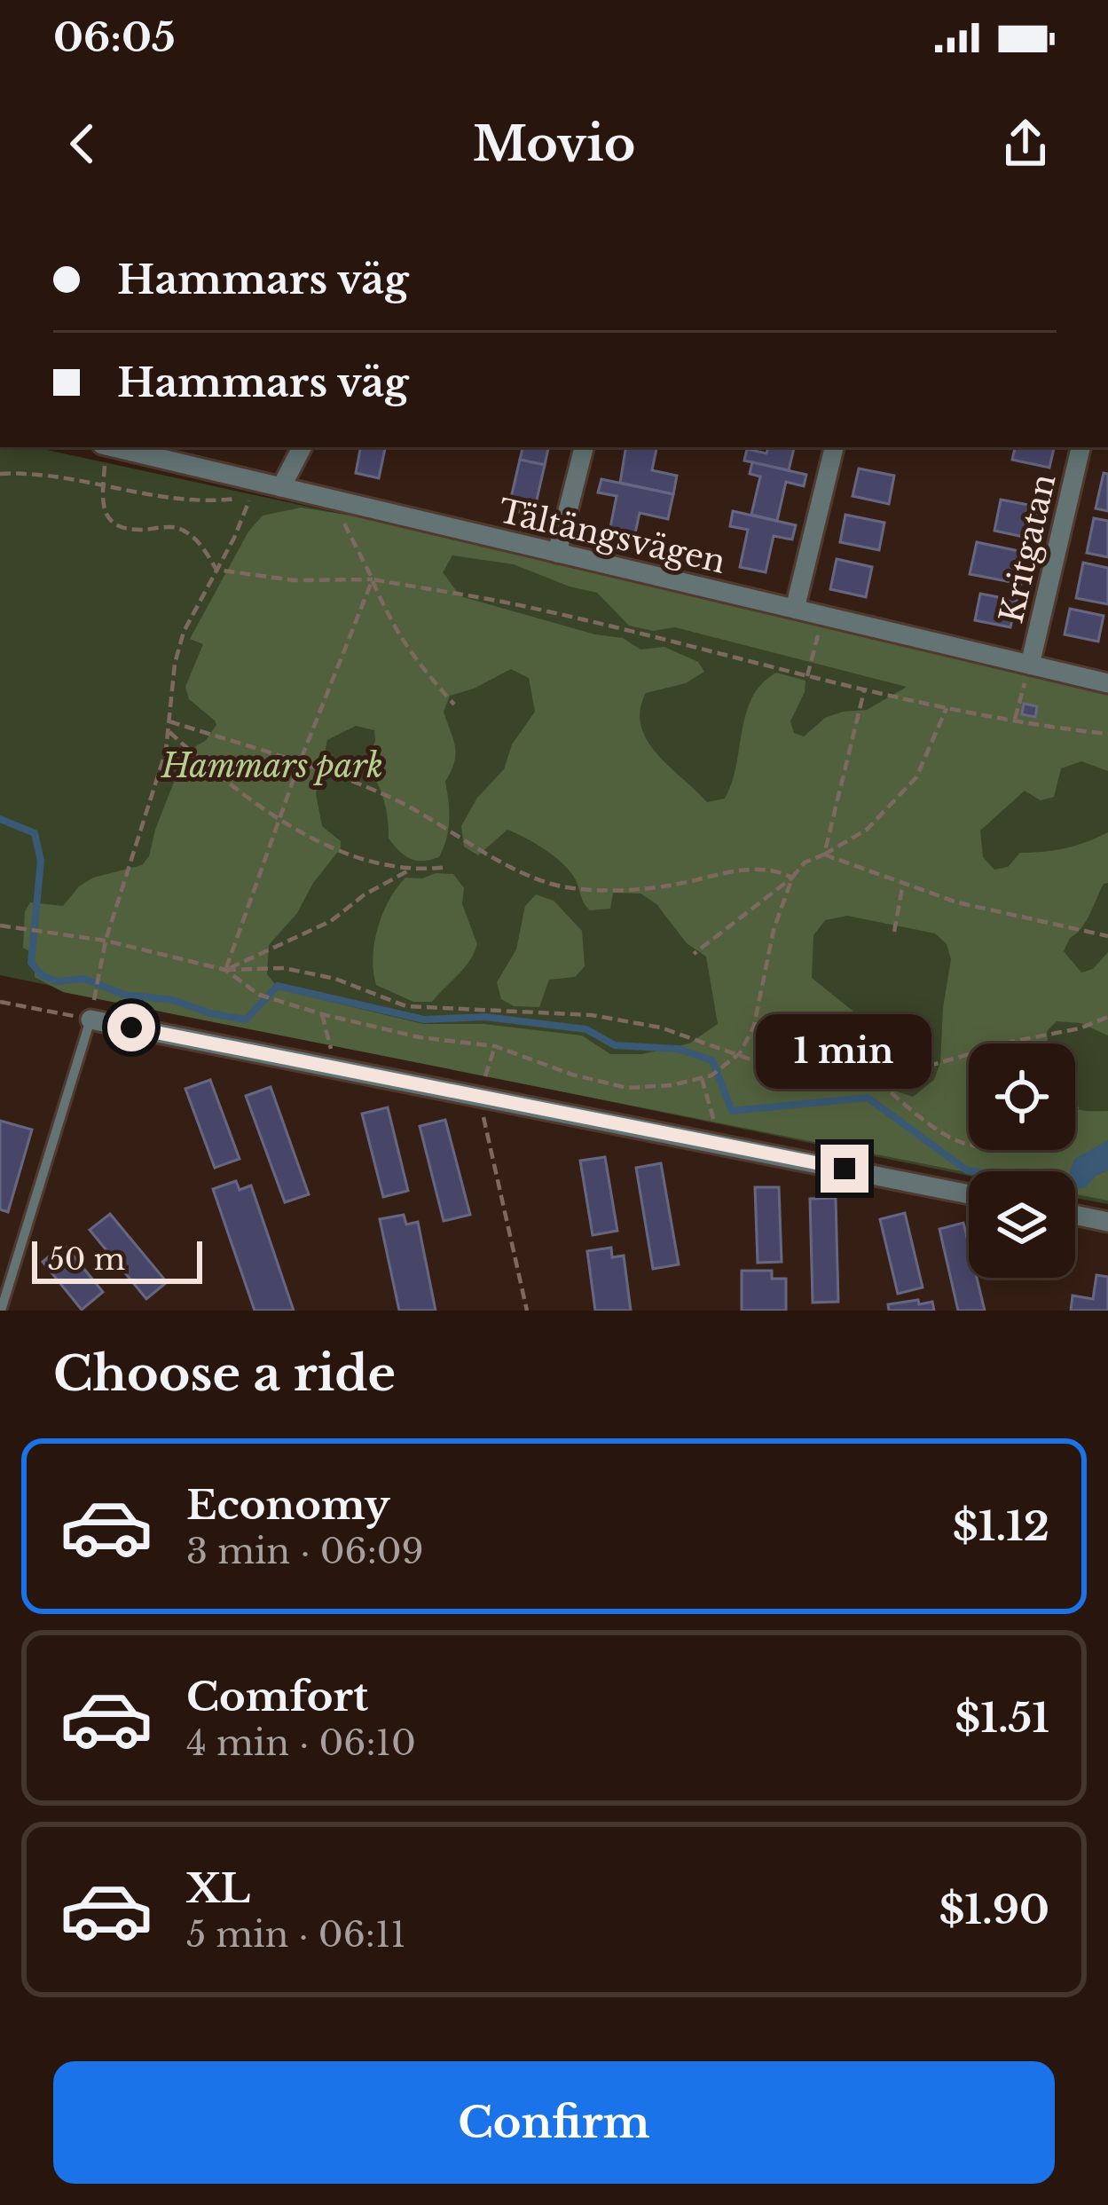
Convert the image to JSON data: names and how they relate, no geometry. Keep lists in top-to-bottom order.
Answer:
{
  "streets": {
    "street": ["Tältängsvägen", "Kritgatan"]
  },
  "crossings": [
    ["Tältängsvägen", "Kritgatan"]
  ],
  "parks": ["Hammars park"],
  "scale_bar": "50 m",
  "page": {
    "status": "06:05",
    "header": "Movio",
    "banner": ["Hammars väg", "Hammars väg"],
    "bubble": "1 min",
    "scale": "50 m",
    "heading": "Choose a ride",
    "list": [
      {
        "name": "Economy",
        "note": "3 min · 06:09",
        "value": "$1.12"
      },
      {
        "name": "Comfort",
        "note": "4 min · 06:10",
        "value": "$1.51"
      },
      {
        "name": "XL",
        "note": "5 min · 06:11",
        "value": "$1.90"
      }
    ],
    "buttons": "Confirm"
  }
}
